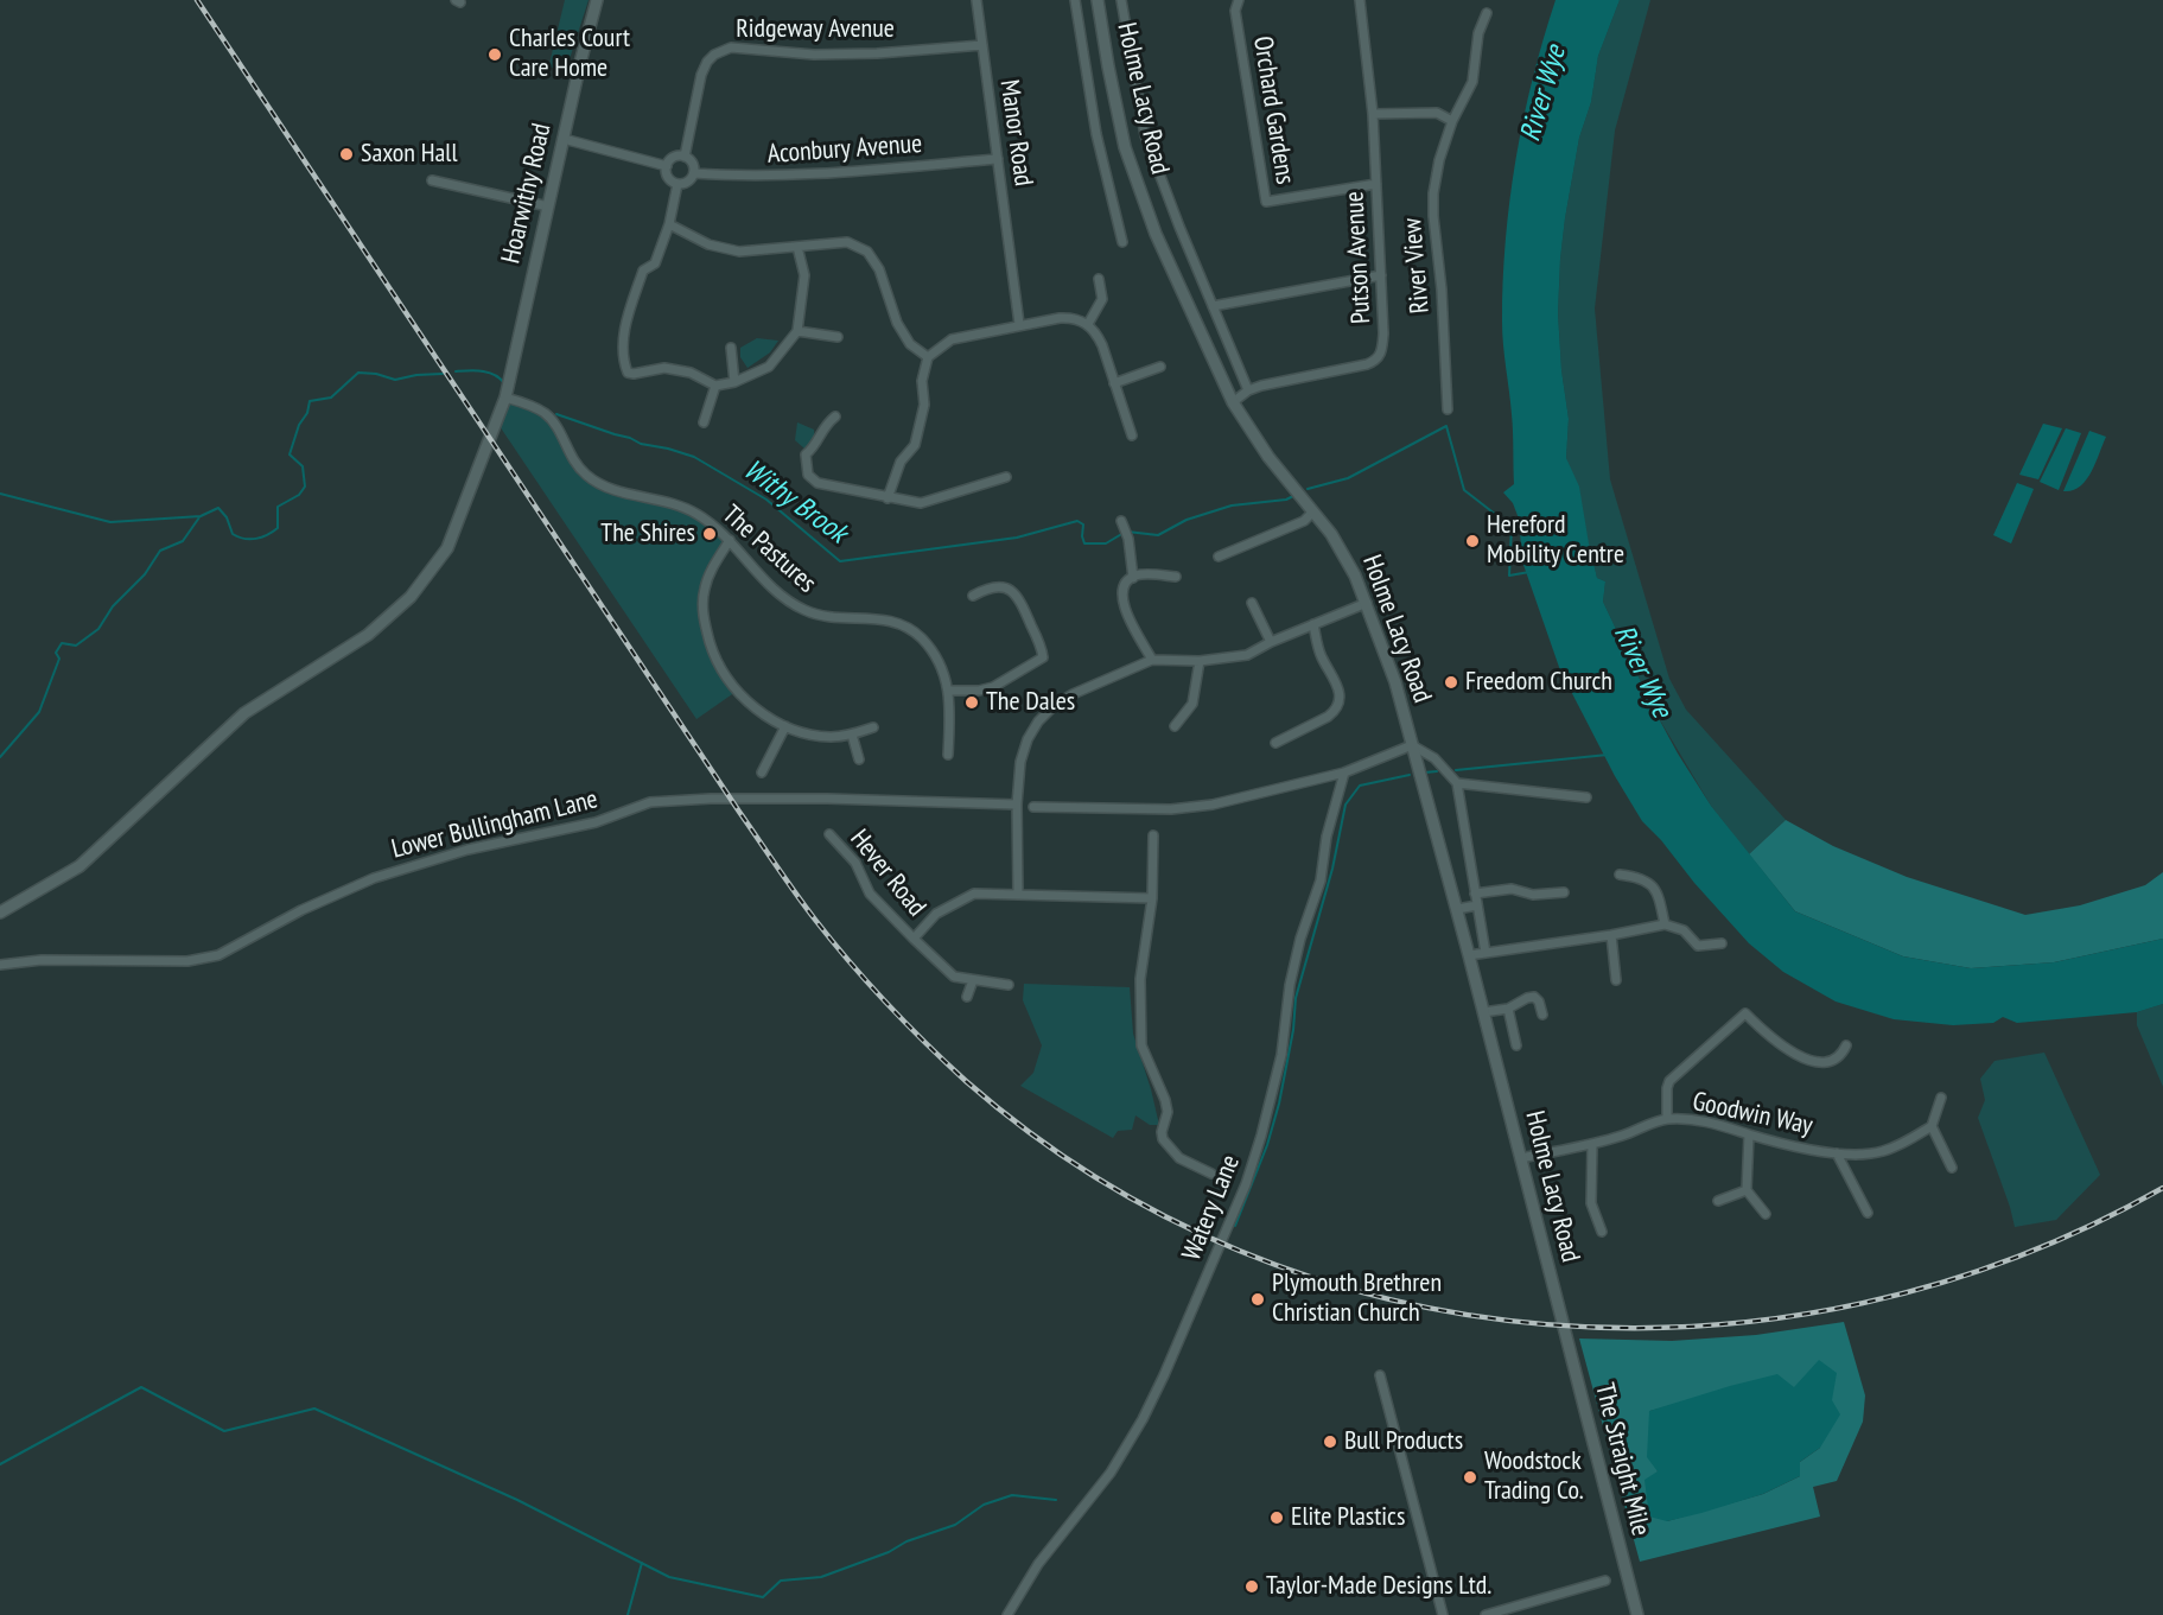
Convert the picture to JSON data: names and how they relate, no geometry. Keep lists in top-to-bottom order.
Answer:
{
  "streets": {
    "street": [
      "Ridgeway Avenue",
      "Holme Lacy Road",
      "Orchard Gardens",
      "Manor Road",
      "Aconbury Avenue",
      "Hoarwithy Road",
      "Putson Avenue",
      "River View",
      "The Pastures",
      "Lower Bullingham Lane",
      "Hever Road",
      "Goodwin Way",
      "Watery Lane",
      "The Straight Mile"
    ]
  },
  "crossings": [
    ["Ridgeway Avenue", "Manor Road"],
    ["Ridgeway Avenue", "Aconbury Avenue"],
    ["Holme Lacy Road", "Putson Avenue"],
    ["Holme Lacy Road", "Goodwin Way"],
    ["Holme Lacy Road", "The Straight Mile"],
    ["Orchard Gardens", "Putson Avenue"],
    ["Manor Road", "Aconbury Avenue"],
    ["Hoarwithy Road", "The Pastures"]
  ],
  "water": ["River Wye", "Withy Brook"],
  "places": [
    "Charles Court Care Home",
    "Saxon Hall",
    "The Shires",
    "Hereford Mobility Centre",
    "Freedom Church",
    "The Dales",
    "Plymouth Brethren Christian Church",
    "Bull Products",
    "Woodstock Trading Co.",
    "Elite Plastics",
    "Taylor-Made Designs Ltd."
  ]
}
